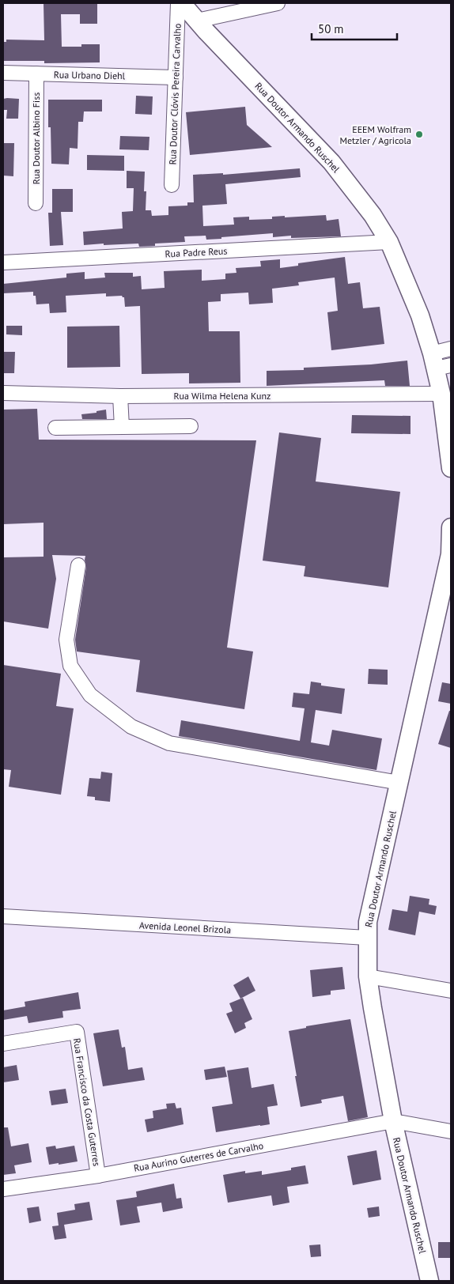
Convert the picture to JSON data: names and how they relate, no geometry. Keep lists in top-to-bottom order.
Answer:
{
  "streets": {
    "main road": ["Rua Doutor Armando Ruschel"],
    "street": [
      "Rua Urbano Diehl",
      "Rua Doutor Clóvis Pereira Carvalho",
      "Rua Doutor Albino Fiss",
      "Rua Padre Reus",
      "Rua Wilma Helena Kunz",
      "Avenida Leonel Brizola",
      "Rua Francisco da Costa Guterres",
      "Rua Aurino Guterres de Carvalho"
    ]
  },
  "crossings": [
    ["Rua Urbano Diehl", "Rua Doutor Clóvis Pereira Carvalho"],
    ["Rua Urbano Diehl", "Rua Doutor Albino Fiss"],
    ["Rua Doutor Armando Ruschel", "Rua Padre Reus"],
    ["Rua Doutor Armando Ruschel", "Rua Wilma Helena Kunz"],
    ["Rua Doutor Armando Ruschel", "Avenida Leonel Brizola"],
    ["Rua Doutor Armando Ruschel", "Rua Aurino Guterres de Carvalho"],
    ["Rua Francisco da Costa Guterres", "Rua Aurino Guterres de Carvalho"]
  ],
  "places": ["EEEM Wolfram Metzler / Agricola"],
  "scale_bar": "50 m"
}
